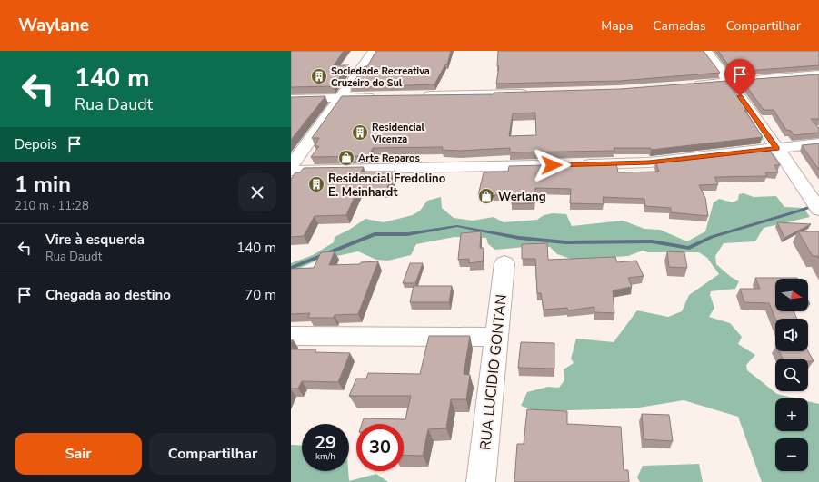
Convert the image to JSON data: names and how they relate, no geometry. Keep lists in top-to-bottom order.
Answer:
{
  "streets": {
    "street": ["RUA LUCIDIO GONTAN"]
  },
  "places": {
    "building": ["Sociedade Recreativa Cruzeiro do Sul", "Residencial Vicenza", "Residencial Fredolino E. Meinhardt"],
    "shop": ["Arte Reparos", "Werlang"]
  },
  "north": "right",
  "page": {
    "header": "Waylane",
    "nav": ["Mapa", "Camadas", "Compartilhar"],
    "turn": ["140 m", "Rua Daudt"],
    "then": "Depois",
    "heading": ["1 min", "210 m · 11:28"],
    "list": [
      {
        "name": "Vire à esquerda",
        "note": "Rua Daudt",
        "value": "140 m"
      },
      {
        "name": "Chegada ao destino",
        "value": "70 m"
      }
    ],
    "map_buttons": ["+", "−"],
    "speed": "29 km/h",
    "limit": "30",
    "buttons": ["Sair", "Compartilhar"]
  }
}
